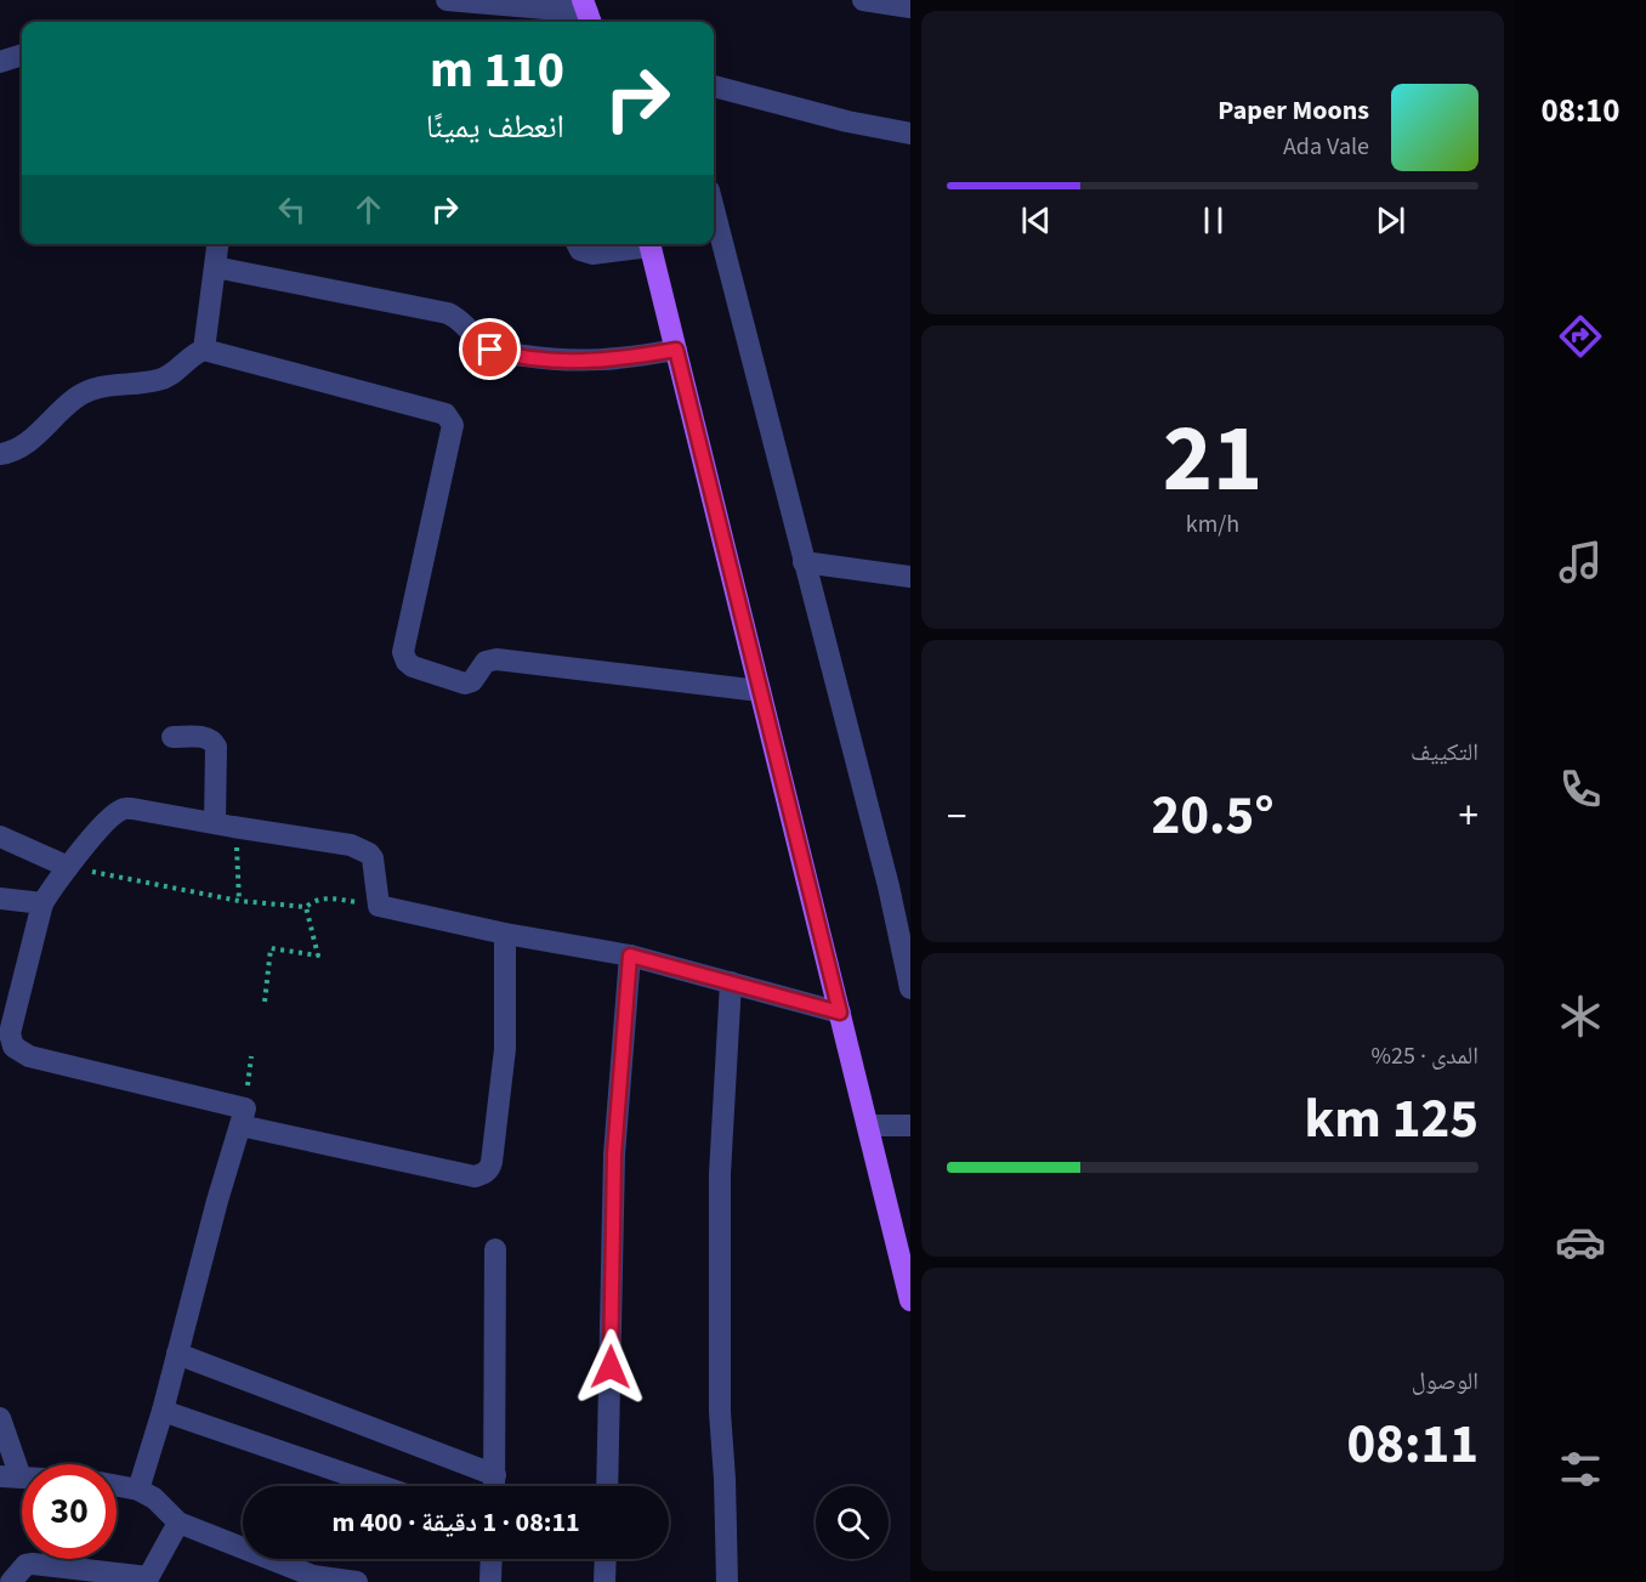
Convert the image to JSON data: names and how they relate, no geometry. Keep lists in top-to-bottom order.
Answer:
{
  "page": {
    "tabs": "08:10",
    "turn": ["110 m", "انعطف يمينًا"],
    "song": ["Paper Moons", "Ada Vale"],
    "tile": [
      ["21", "km/h"],
      "التكييف",
      ["المدى · 25%", "125 km"],
      ["الوصول", "08:11"]
    ],
    "heat": ["−", "20.5°", "+"],
    "limit": "30",
    "trip": "08:11 · 1 دقيقة · 400 m"
  }
}
